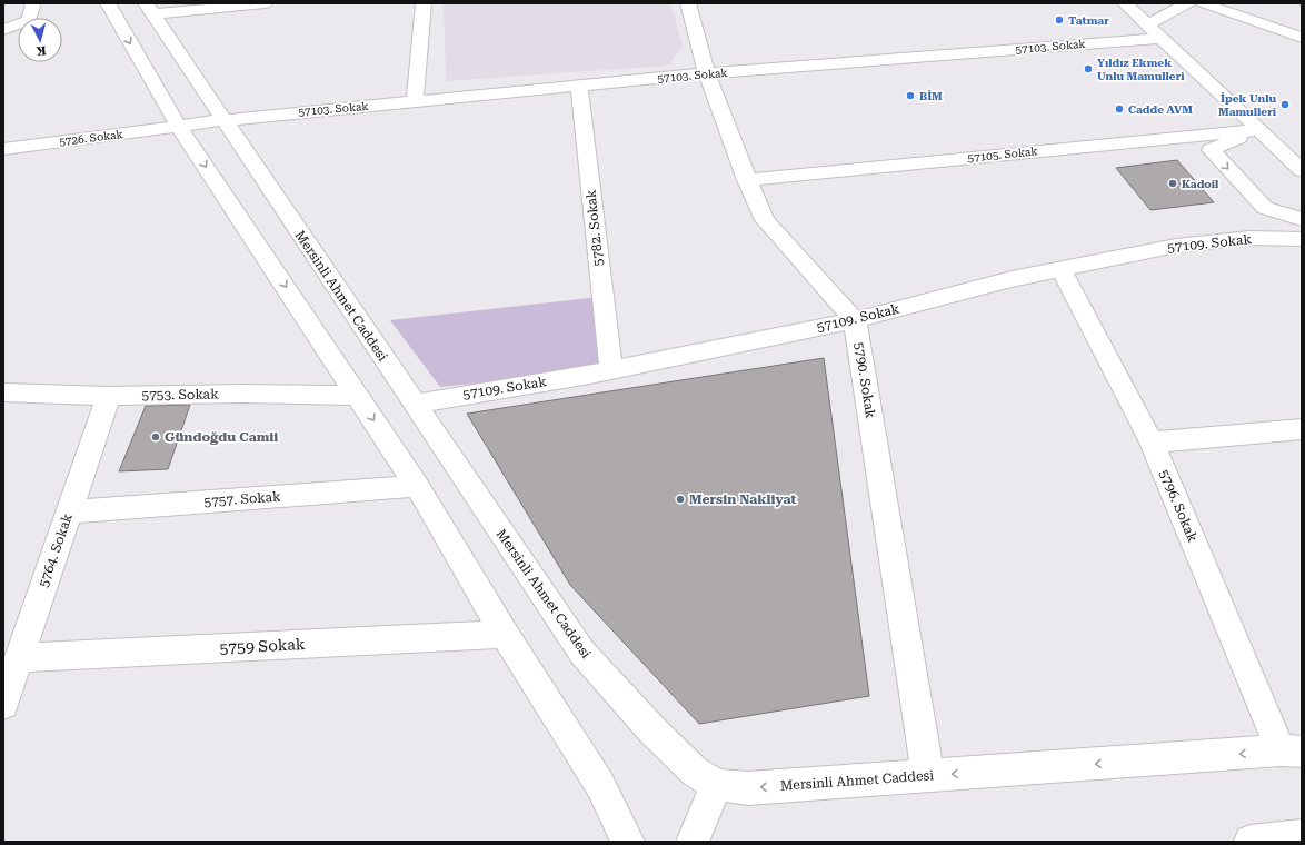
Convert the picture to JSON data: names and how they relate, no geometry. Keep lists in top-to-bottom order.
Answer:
{
  "streets": {
    "street": [
      "57103. Sokak",
      "5726. Sokak",
      "57105. Sokak",
      "5782. Sokak",
      "57109. Sokak",
      "Mersinli Ahmet Caddesi",
      "5790. Sokak",
      "5753. Sokak",
      "5757. Sokak",
      "5796. Sokak",
      "5764. Sokak",
      "5759 Sokak"
    ]
  },
  "crossings": [
    ["57103. Sokak", "5726. Sokak"],
    ["57103. Sokak", "5782. Sokak"],
    ["57103. Sokak", "Mersinli Ahmet Caddesi"],
    ["5782. Sokak", "57109. Sokak"],
    ["57109. Sokak", "Mersinli Ahmet Caddesi"],
    ["57109. Sokak", "5790. Sokak"],
    ["57109. Sokak", "5796. Sokak"],
    ["Mersinli Ahmet Caddesi", "5790. Sokak"],
    ["Mersinli Ahmet Caddesi", "5796. Sokak"],
    ["5753. Sokak", "5764. Sokak"],
    ["5757. Sokak", "5764. Sokak"],
    ["5764. Sokak", "5759 Sokak"]
  ],
  "one_way": ["Mersinli Ahmet Caddesi"],
  "places": [
    "Tatmar",
    "Yıldız Ekmek Unlu Mamulleri",
    "BİM",
    "İpek Unlu Mamulleri",
    "Cadde AVM",
    "Kadoil",
    "Gündoğdu Camii",
    "Mersin Nakliyat"
  ],
  "north": "bottom"
}
